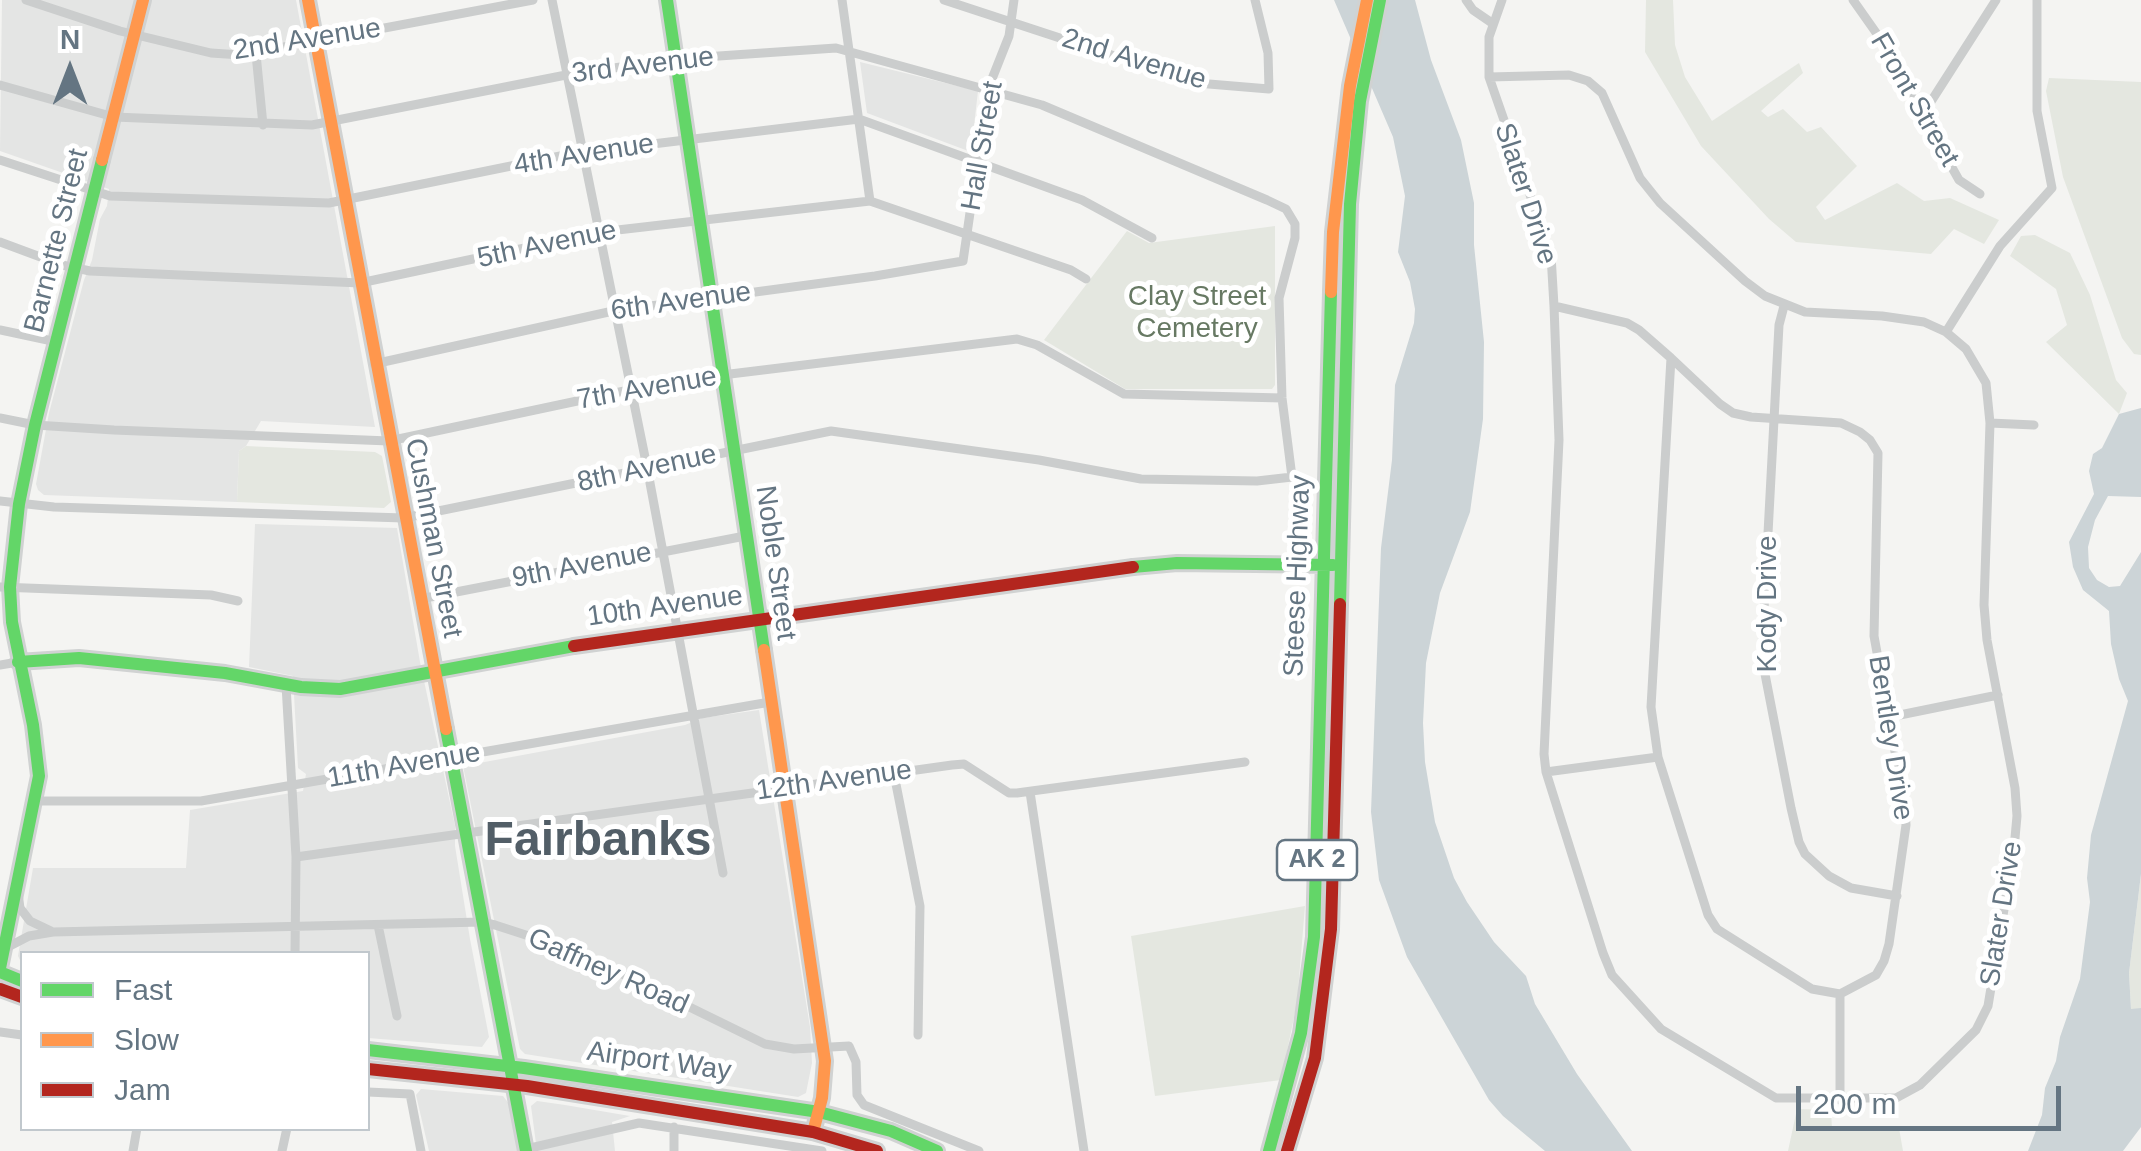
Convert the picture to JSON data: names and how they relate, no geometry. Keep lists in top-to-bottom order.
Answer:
{
  "streets": {
    "main road": [
      "Barnette Street",
      "Cushman Street",
      "Noble Street",
      "Steese Highway",
      "10th Avenue",
      "AK 2",
      "Airport Way"
    ],
    "street": [
      "2nd Avenue",
      "3rd Avenue",
      "Front Street",
      "Hall Street",
      "4th Avenue",
      "Slater Drive",
      "5th Avenue",
      "6th Avenue",
      "7th Avenue",
      "8th Avenue",
      "9th Avenue",
      "Kody Drive",
      "Bentley Drive",
      "11th Avenue",
      "12th Avenue",
      "Gaffney Road"
    ]
  },
  "crossings": [
    ["2nd Avenue", "Hall Street"],
    ["2nd Avenue", "Barnette Street"],
    ["2nd Avenue", "Cushman Street"],
    ["3rd Avenue", "Hall Street"],
    ["3rd Avenue", "Barnette Street"],
    ["3rd Avenue", "7th Avenue"],
    ["3rd Avenue", "8th Avenue"],
    ["3rd Avenue", "Cushman Street"],
    ["3rd Avenue", "Noble Street"],
    ["Hall Street", "4th Avenue"],
    ["Hall Street", "5th Avenue"],
    ["Hall Street", "6th Avenue"],
    ["4th Avenue", "Barnette Street"],
    ["4th Avenue", "Cushman Street"],
    ["4th Avenue", "Noble Street"],
    ["Slater Drive", "Bentley Drive"],
    ["Barnette Street", "5th Avenue"],
    ["Barnette Street", "7th Avenue"],
    ["Barnette Street", "8th Avenue"],
    ["Barnette Street", "10th Avenue"],
    ["Barnette Street", "11th Avenue"],
    ["Barnette Street", "Gaffney Road"],
    ["5th Avenue", "6th Avenue"],
    ["5th Avenue", "Cushman Street"],
    ["5th Avenue", "Noble Street"],
    ["6th Avenue", "Cushman Street"],
    ["6th Avenue", "Noble Street"],
    ["7th Avenue", "8th Avenue"],
    ["7th Avenue", "Cushman Street"],
    ["7th Avenue", "Noble Street"],
    ["8th Avenue", "Cushman Street"],
    ["8th Avenue", "Noble Street"],
    ["Cushman Street", "9th Avenue"],
    ["Cushman Street", "10th Avenue"],
    ["Cushman Street", "11th Avenue"],
    ["Cushman Street", "12th Avenue"],
    ["Cushman Street", "Gaffney Road"],
    ["Cushman Street", "Airport Way"],
    ["Noble Street", "9th Avenue"],
    ["Noble Street", "10th Avenue"],
    ["Noble Street", "11th Avenue"],
    ["Noble Street", "12th Avenue"],
    ["Noble Street", "Gaffney Road"],
    ["Noble Street", "Airport Way"],
    ["Steese Highway", "10th Avenue"],
    ["Kody Drive", "Bentley Drive"]
  ],
  "districts": ["Fairbanks"],
  "parks": ["Clay Street Cemetery"],
  "legend": ["Fast", "Slow", "Jam"],
  "scale_bar": "200 m",
  "north": "top"
}
